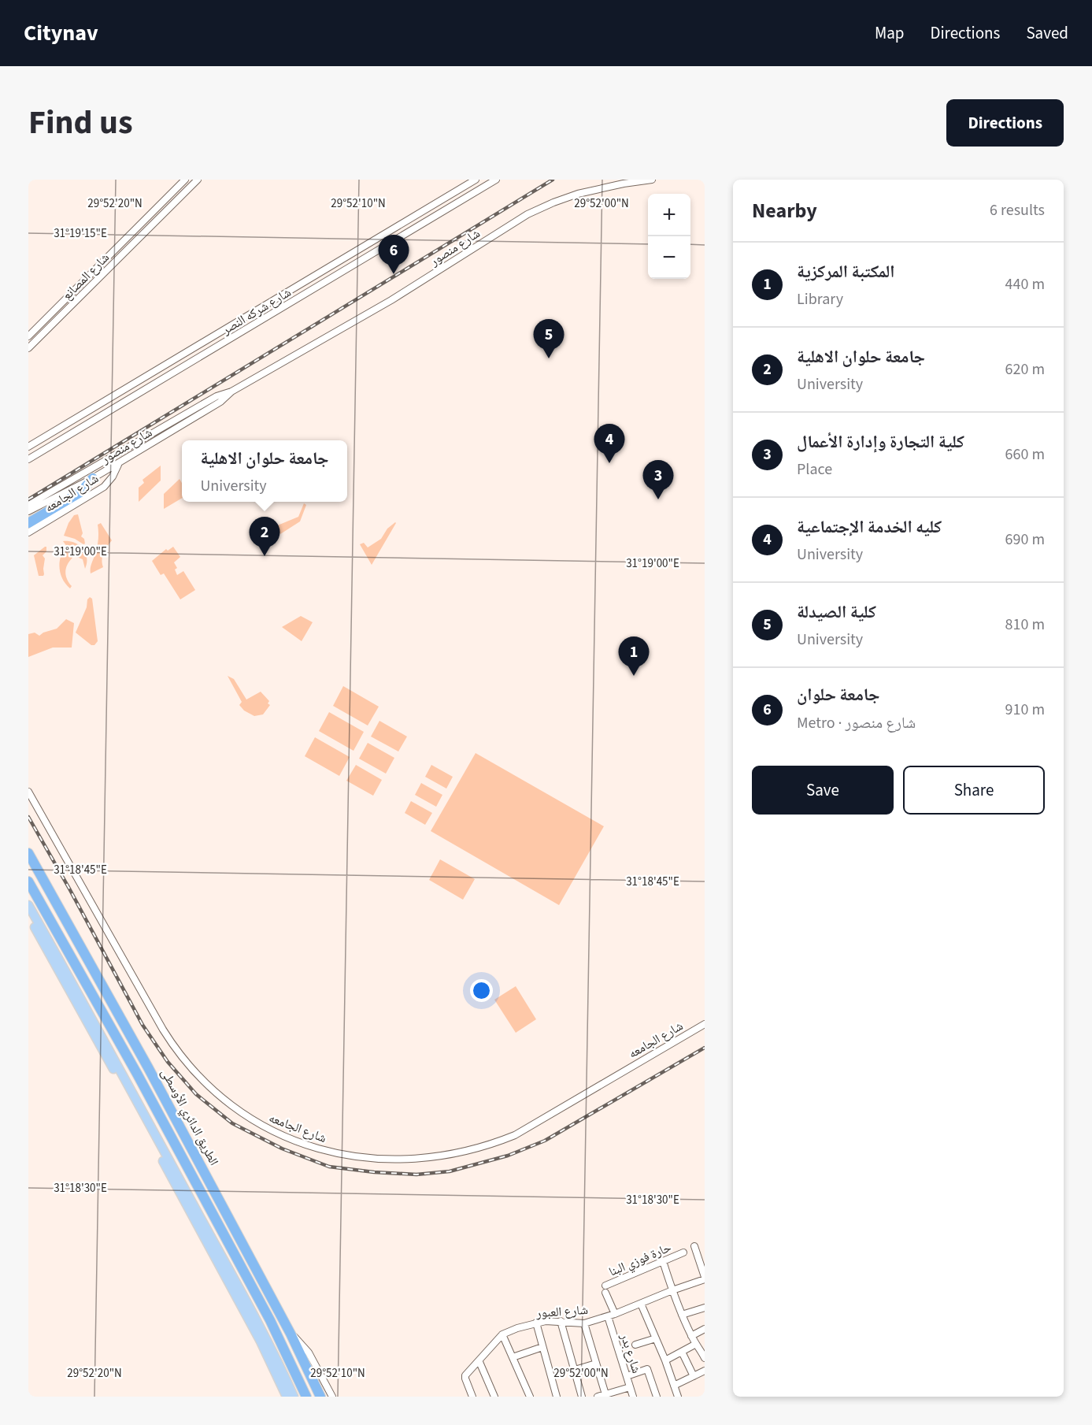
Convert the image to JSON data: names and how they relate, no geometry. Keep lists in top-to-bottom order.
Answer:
{
  "streets": {
    "highway": ["الطريق الدائري الأوسطى"],
    "street": [
      "شارع منصور",
      "شارع المصانع",
      "شارع شركه النصر",
      "شارع الجامعه",
      "حارة فوزي البنا",
      "شارع العبور",
      "شارع بدر"
    ]
  },
  "crossings": [
    ["شارع منصور", "شارع الجامعه"],
    ["شارع العبور", "شارع بدر"]
  ],
  "page": {
    "header": "Citynav",
    "nav": ["Map", "Directions", "Saved"],
    "title": "Find us",
    "buttons": [
      "Directions",
      ["Save", "Share"]
    ],
    "heading": ["Nearby", "6 results"],
    "map_buttons": ["+", "−"],
    "pins": [
      "6",
      "5",
      "4",
      "3",
      "2",
      "1"
    ],
    "list": [
      {
        "mark": "1",
        "name": "المكتبة المركزية",
        "note": "Library",
        "value": "440 m"
      },
      {
        "mark": "2",
        "name": "جامعة حلوان الاهلية",
        "note": "University",
        "value": "620 m"
      },
      {
        "mark": "3",
        "name": "كلية التجارة وإدارة الأعمال",
        "note": "Place",
        "value": "660 m"
      },
      {
        "mark": "4",
        "name": "كليه الخدمة الإجتماعية",
        "note": "University",
        "value": "690 m"
      },
      {
        "mark": "5",
        "name": "كلية الصيدلة",
        "note": "University",
        "value": "810 m"
      },
      {
        "mark": "6",
        "name": "جامعة حلوان",
        "note": "Metro · شارع منصور",
        "value": "910 m"
      }
    ],
    "popup": ["جامعة حلوان الاهلية", "University"]
  },
  "coordinates": [
    "29°52'20\"N",
    "29°52'10\"N",
    "29°52'00\"N",
    "31°19'15\"E",
    "31°19'00\"E",
    "31°18'45\"E",
    "31°18'30\"E"
  ]
}
